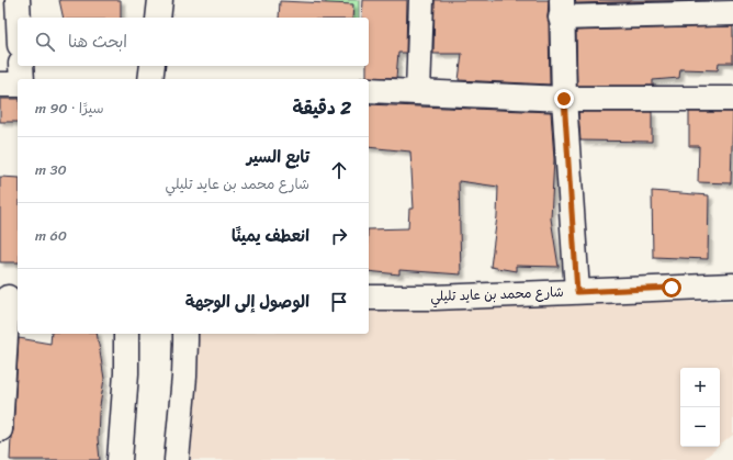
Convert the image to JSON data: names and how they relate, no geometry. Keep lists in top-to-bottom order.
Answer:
{
  "streets": {
    "street": ["شارع محمد بن عايد تليلي"]
  },
  "page": {
    "search": "ابحث هنا",
    "heading": ["2 دقيقة", "سيرًا · 90 m"],
    "list": [
      ["تابع السير", "شارع محمد بن عايد تليلي", "30 m"],
      ["انعطف يمينًا", "60 m"],
      "الوصول إلى الوجهة"
    ],
    "map_buttons": ["+", "−"]
  }
}
